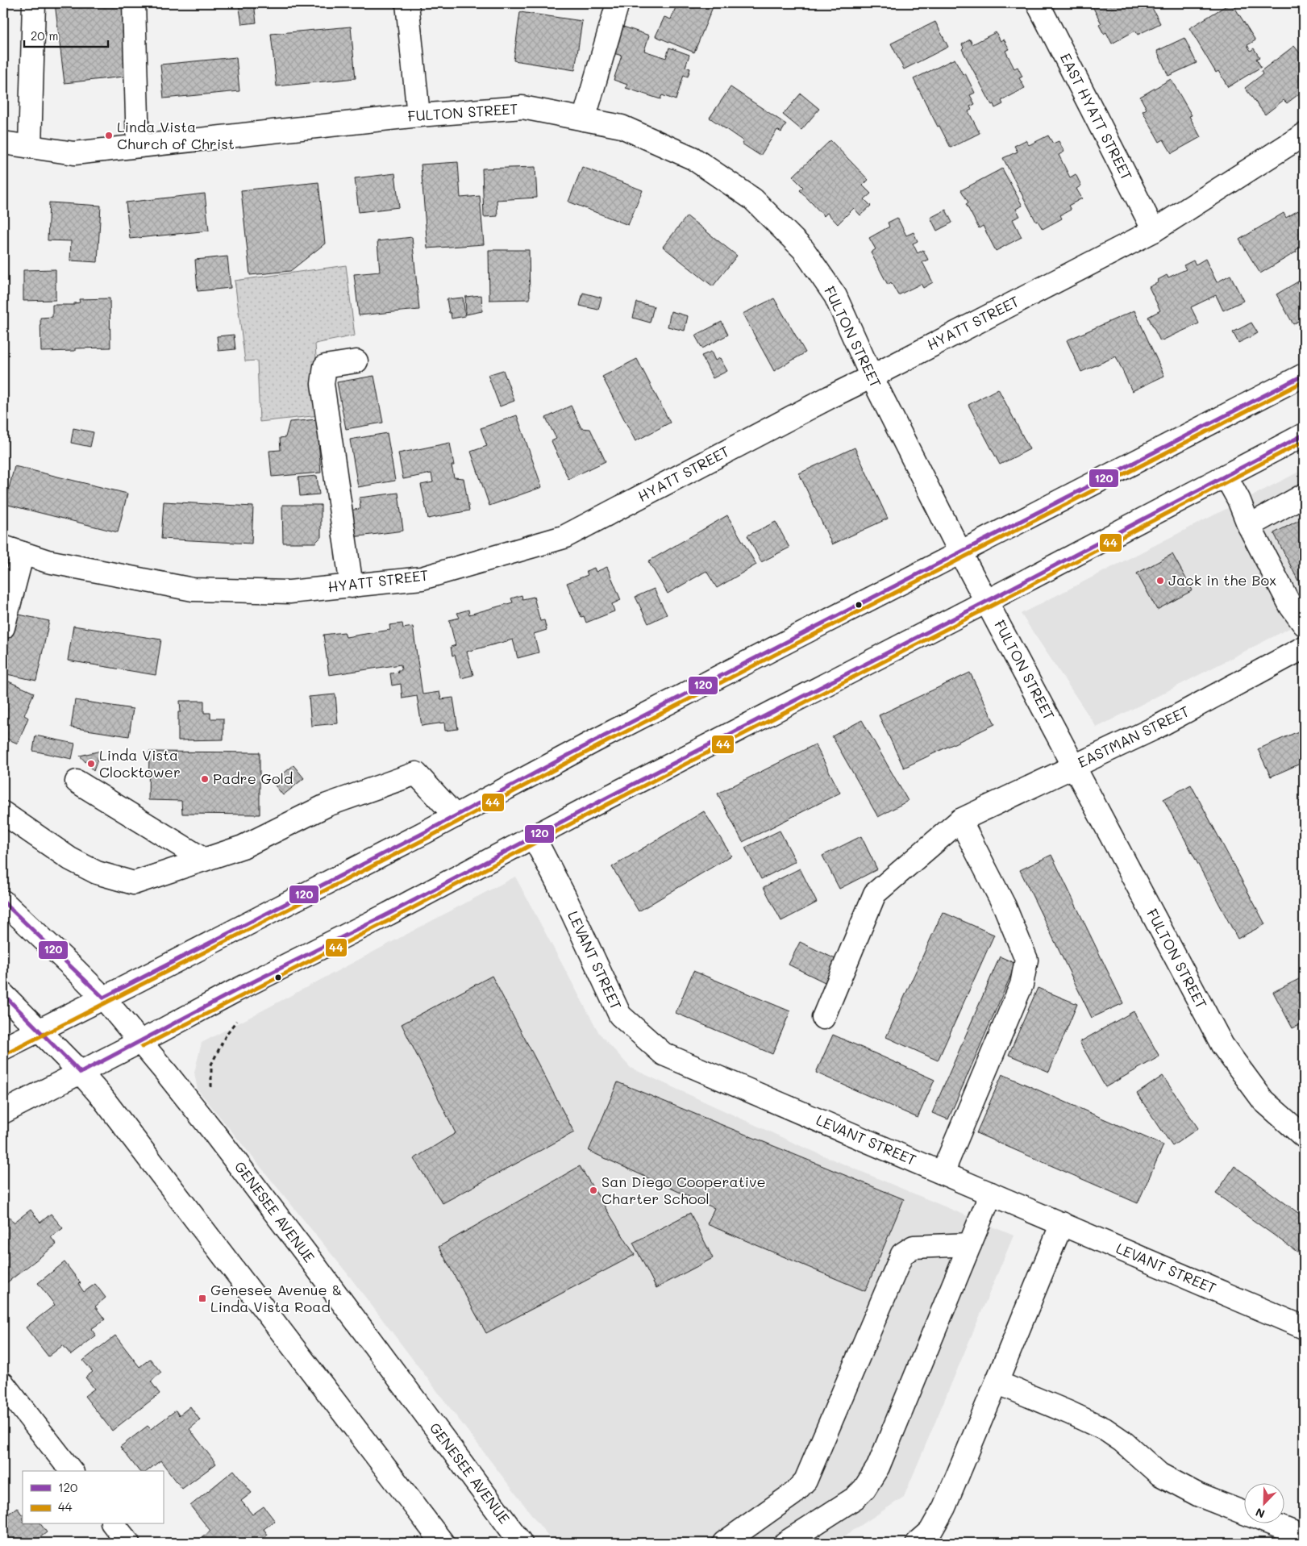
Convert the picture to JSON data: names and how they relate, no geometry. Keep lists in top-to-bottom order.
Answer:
{
  "streets": {
    "street": [
      "FULTON STREET",
      "EAST HYATT STREET",
      "HYATT STREET",
      "EASTMAN STREET",
      "LEVANT STREET",
      "GENESEE AVENUE"
    ]
  },
  "crossings": [
    ["FULTON STREET", "HYATT STREET"],
    ["FULTON STREET", "EASTMAN STREET"],
    ["EAST HYATT STREET", "HYATT STREET"]
  ],
  "places": {
    "other": [
      "Linda Vista Church of Christ",
      "Jack in the Box",
      "Linda Vista Clocktower",
      "Padre Gold",
      "San Diego Cooperative Charter School"
    ],
    "transit": ["Genesee Avenue & Linda Vista Road"]
  },
  "lines": ["transit line 120", "transit line 44"],
  "legend": ["120", "44"],
  "scale_bar": "20 m",
  "north": "bottom left"
}
